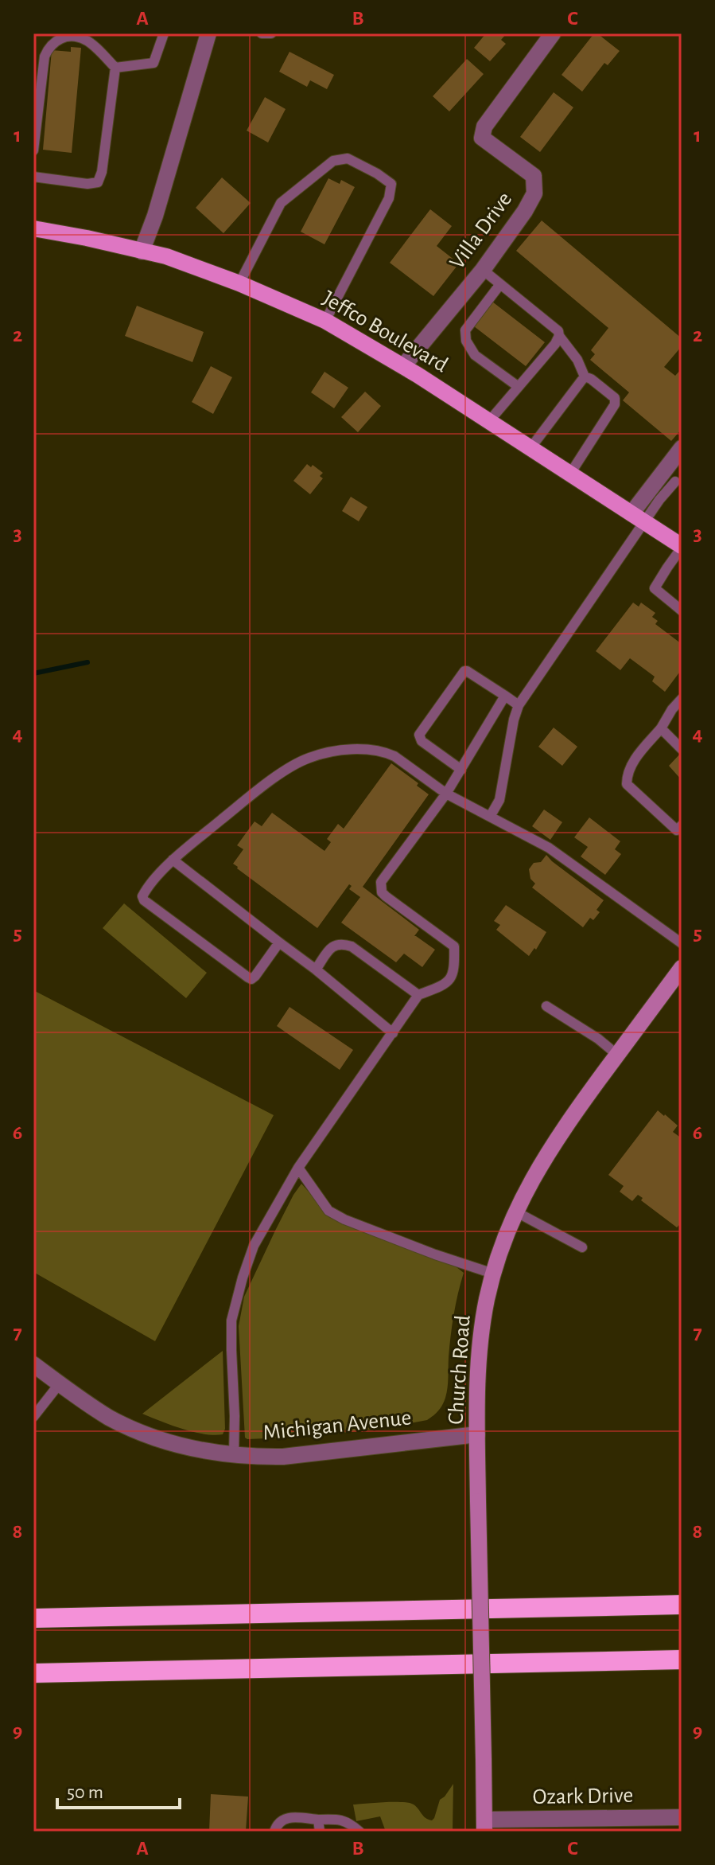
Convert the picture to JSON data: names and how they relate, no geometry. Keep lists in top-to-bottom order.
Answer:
{
  "streets": {
    "main road": ["Jeffco Boulevard", "Church Road"],
    "street": ["Villa Drive", "Michigan Avenue", "Ozark Drive"]
  },
  "crossings": [
    ["Villa Drive", "Jeffco Boulevard"],
    ["Church Road", "Michigan Avenue"],
    ["Church Road", "Ozark Drive"]
  ],
  "scale_bar": "50 m",
  "grid": {
    "columns": ["A", "B", "C"],
    "rows": [
      "1",
      "2",
      "3",
      "4",
      "5",
      "6",
      "7",
      "8",
      "9"
    ]
  }
}
